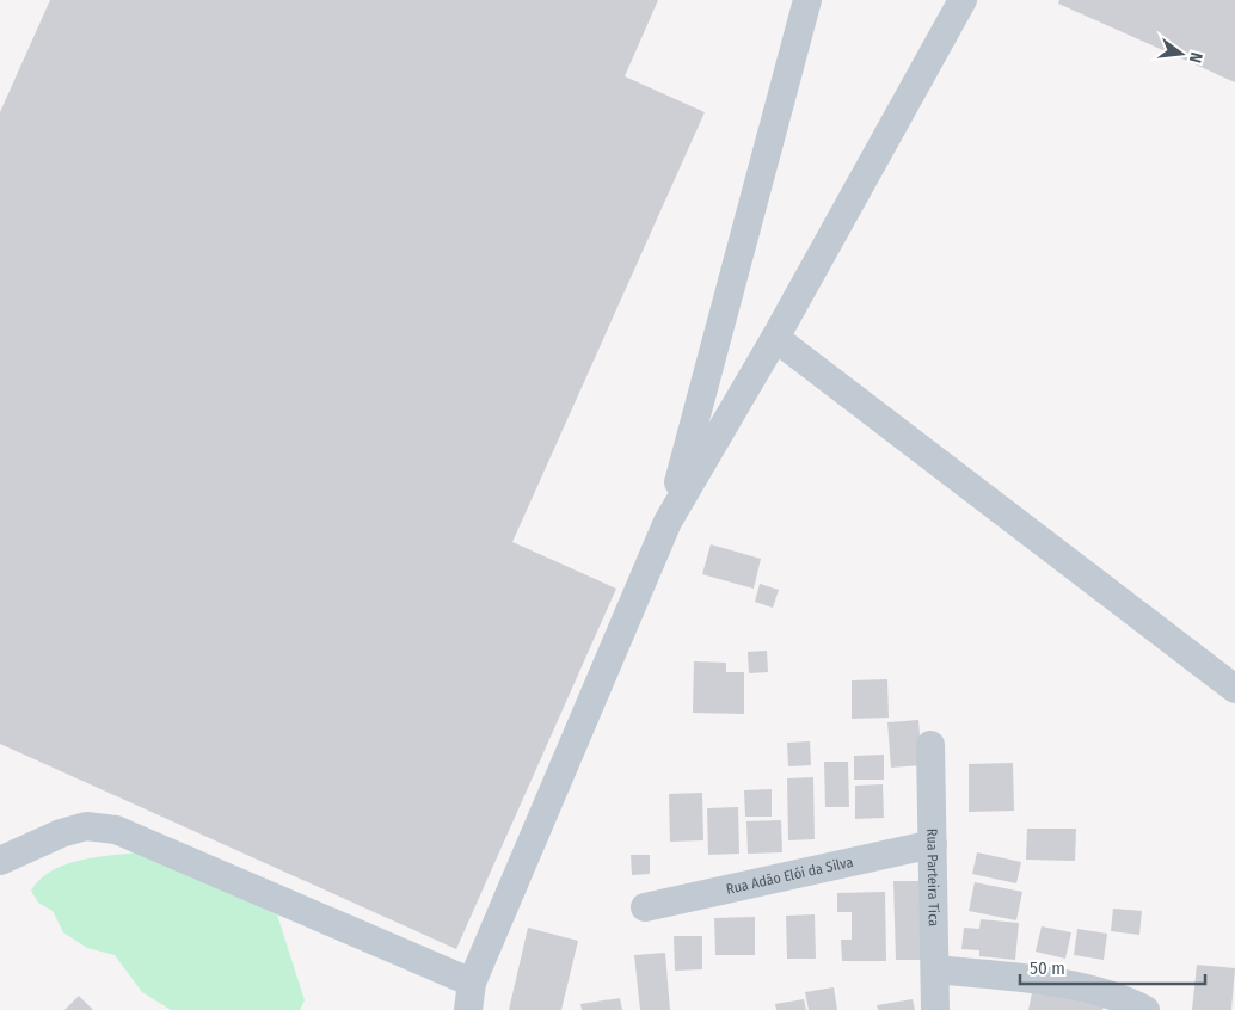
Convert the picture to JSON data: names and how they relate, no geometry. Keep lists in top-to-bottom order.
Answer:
{
  "streets": {
    "street": ["Rua Adão Elói da Silva", "Rua Parteira Tica"]
  },
  "crossings": [
    ["Rua Adão Elói da Silva", "Rua Parteira Tica"]
  ],
  "scale_bar": "50 m",
  "north": "right"
}
